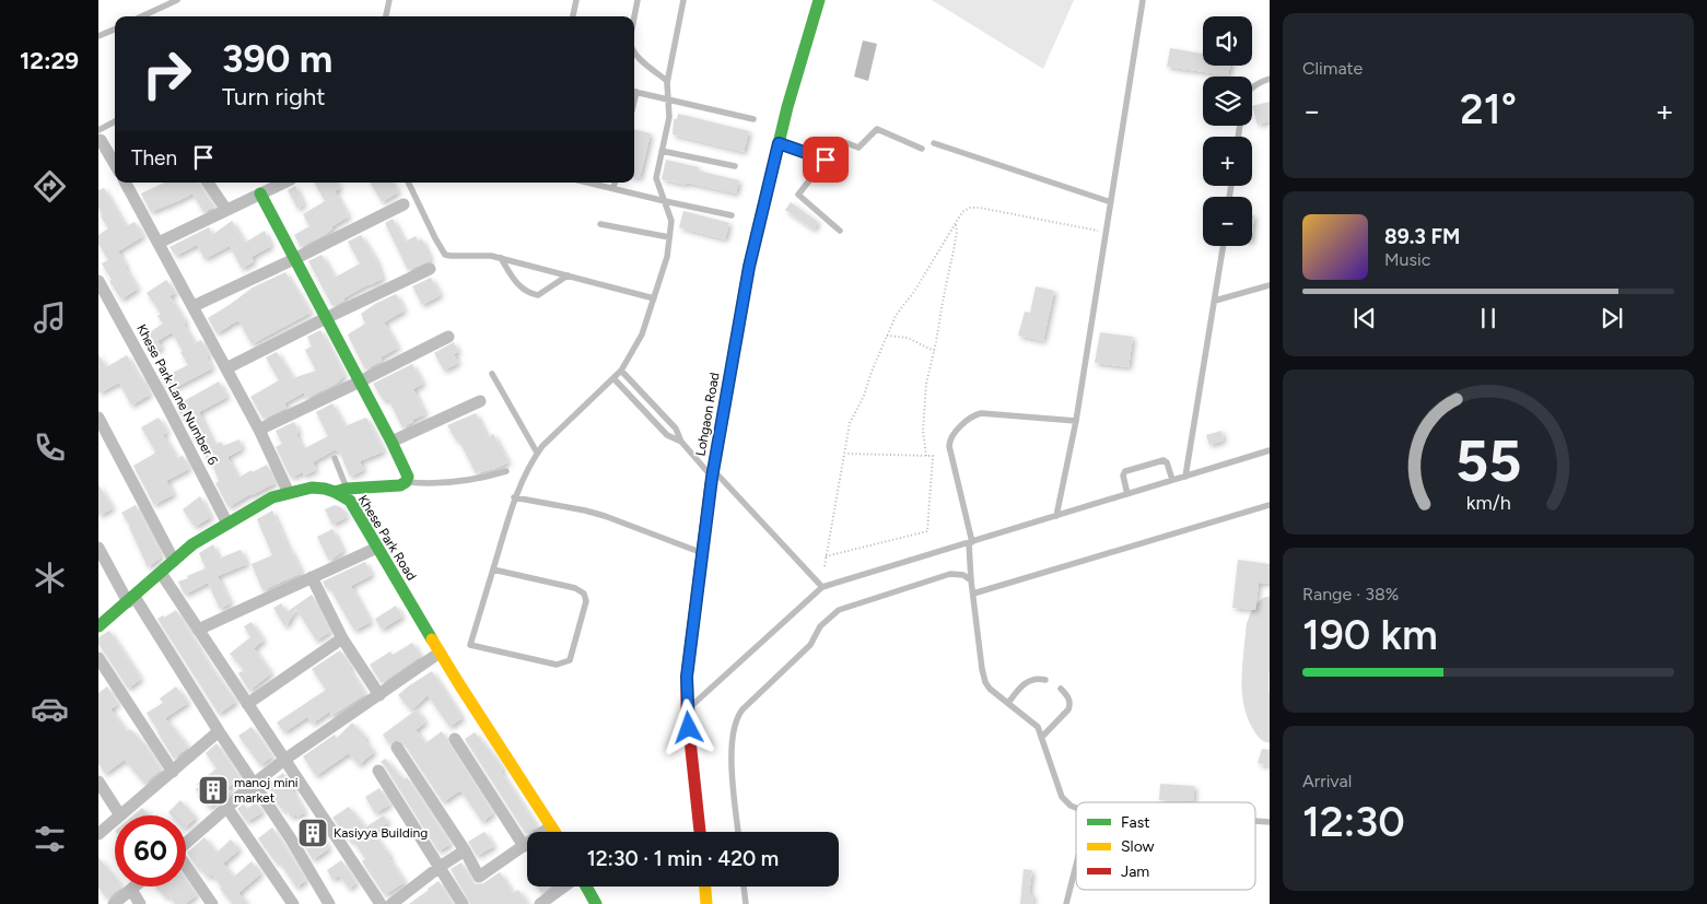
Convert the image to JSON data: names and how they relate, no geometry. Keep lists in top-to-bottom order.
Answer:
{
  "streets": {
    "street": ["Khese Park Lane Number 6", "Lohgaon Road", "Khese Park Road"]
  },
  "places": {
    "building": ["manoj mini market", "Kasiyya Building"]
  },
  "legend": ["Fast", "Slow", "Jam"],
  "page": {
    "tabs": "12:29",
    "tile": [
      "Climate",
      ["Range · 38%", "190 km"],
      ["Arrival", "12:30"]
    ],
    "map_buttons": ["+", "−"],
    "turn": ["390 m", "Turn right"],
    "heat": ["−", "21°", "+"],
    "then": "Then",
    "song": ["89.3 FM", "Music"],
    "limit": "60",
    "trip": "12:30 · 1 min · 420 m",
    "gauge": ["55", "km/h"]
  }
}
